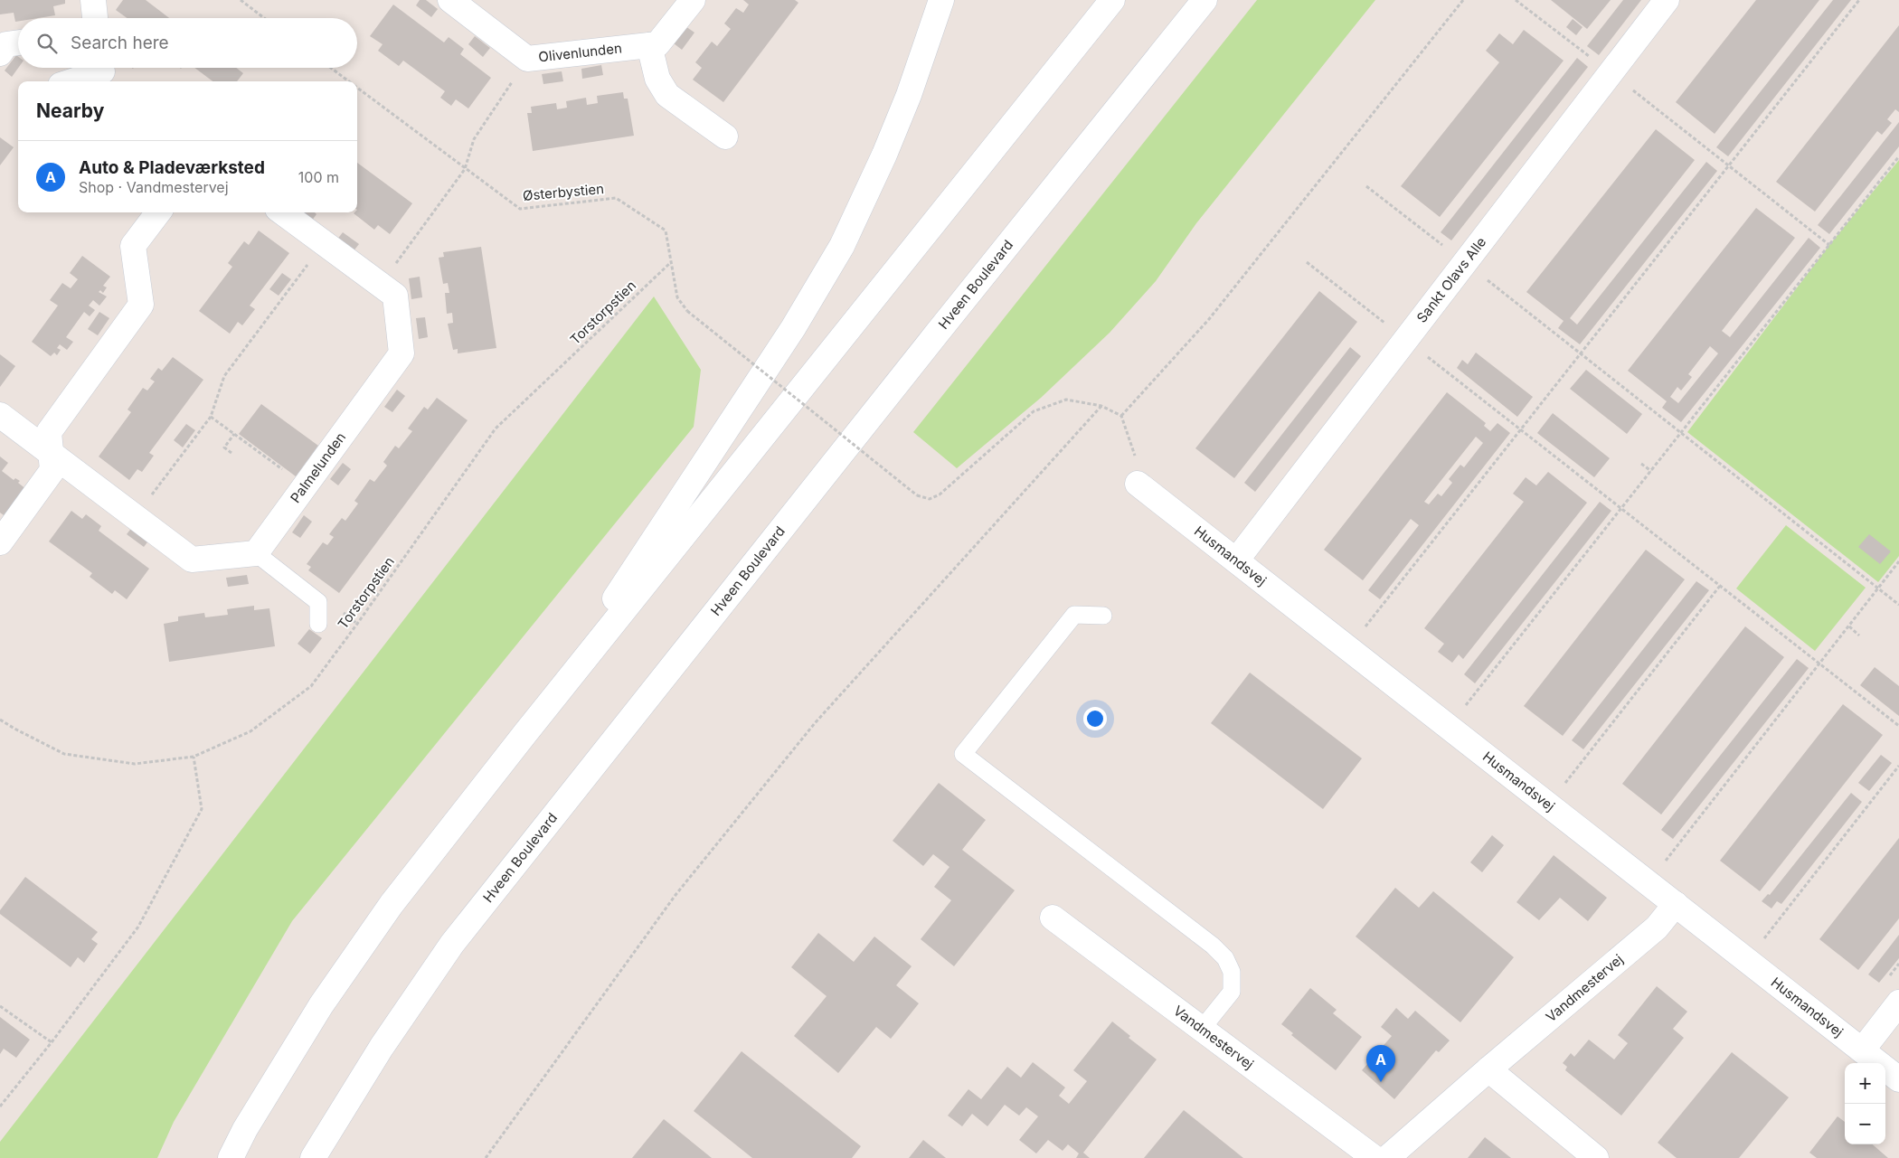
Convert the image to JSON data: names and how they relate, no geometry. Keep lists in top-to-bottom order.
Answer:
{
  "streets": {
    "street": [
      "Olivenlunden",
      "Sankt Olavs Alle",
      "Hveen Boulevard",
      "Palmelunden",
      "Husmandsvej",
      "Vandmestervej"
    ],
    "path": ["Østerbystien", "Torstorpstien"]
  },
  "crossings": [
    ["Østerbystien", "Torstorpstien"],
    ["Sankt Olavs Alle", "Husmandsvej"],
    ["Husmandsvej", "Vandmestervej"]
  ],
  "page": {
    "search": "Search here",
    "heading": "Nearby",
    "list": [
      {
        "mark": "A",
        "name": "Auto & Pladeværksted",
        "note": "Shop · Vandmestervej",
        "value": "100 m"
      }
    ],
    "pins": "A",
    "map_buttons": ["+", "−"]
  }
}
